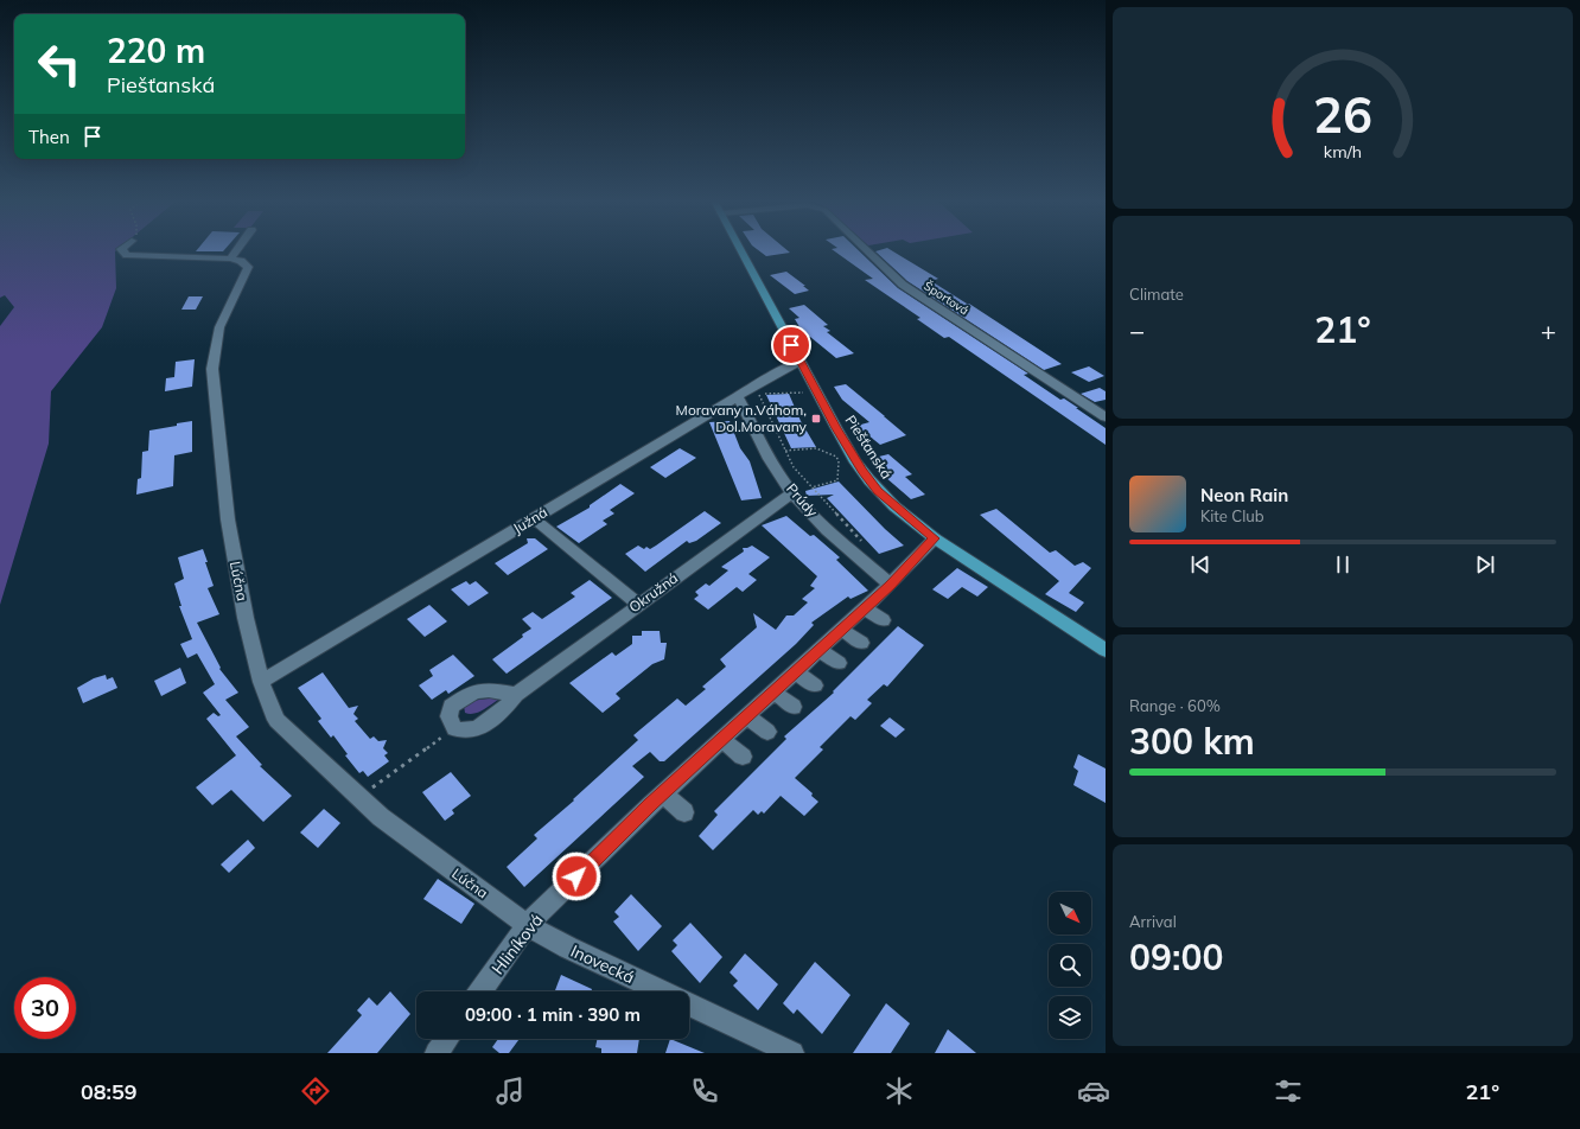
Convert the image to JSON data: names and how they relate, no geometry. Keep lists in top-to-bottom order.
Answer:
{
  "streets": {
    "main road": ["Piešťanská"],
    "street": [
      "Športová",
      "Prúdy",
      "Južná",
      "Lúčna",
      "Okružná",
      "Hliníková",
      "Inovecká"
    ]
  },
  "crossings": [
    ["Piešťanská", "Južná"],
    ["Piešťanská", "Hliníková"],
    ["Prúdy", "Južná"],
    ["Prúdy", "Okružná"],
    ["Prúdy", "Hliníková"],
    ["Južná", "Lúčna"],
    ["Lúčna", "Hliníková"],
    ["Lúčna", "Inovecká"],
    ["Hliníková", "Inovecká"]
  ],
  "places": {
    "transit": ["Moravany n.Váhom, Dol.Moravany"]
  },
  "north": "bottom right",
  "page": {
    "turn": ["220 m", "Piešťanská"],
    "then": "Then",
    "tile": [
      "Climate",
      ["Range · 60%", "300 km"],
      ["Arrival", "09:00"]
    ],
    "heat": ["−", "21°", "+"],
    "song": ["Neon Rain", "Kite Club"],
    "limit": "30",
    "trip": "09:00 · 1 min · 390 m",
    "tabs": ["08:59", "21°"],
    "gauge": ["26", "km/h"]
  }
}
